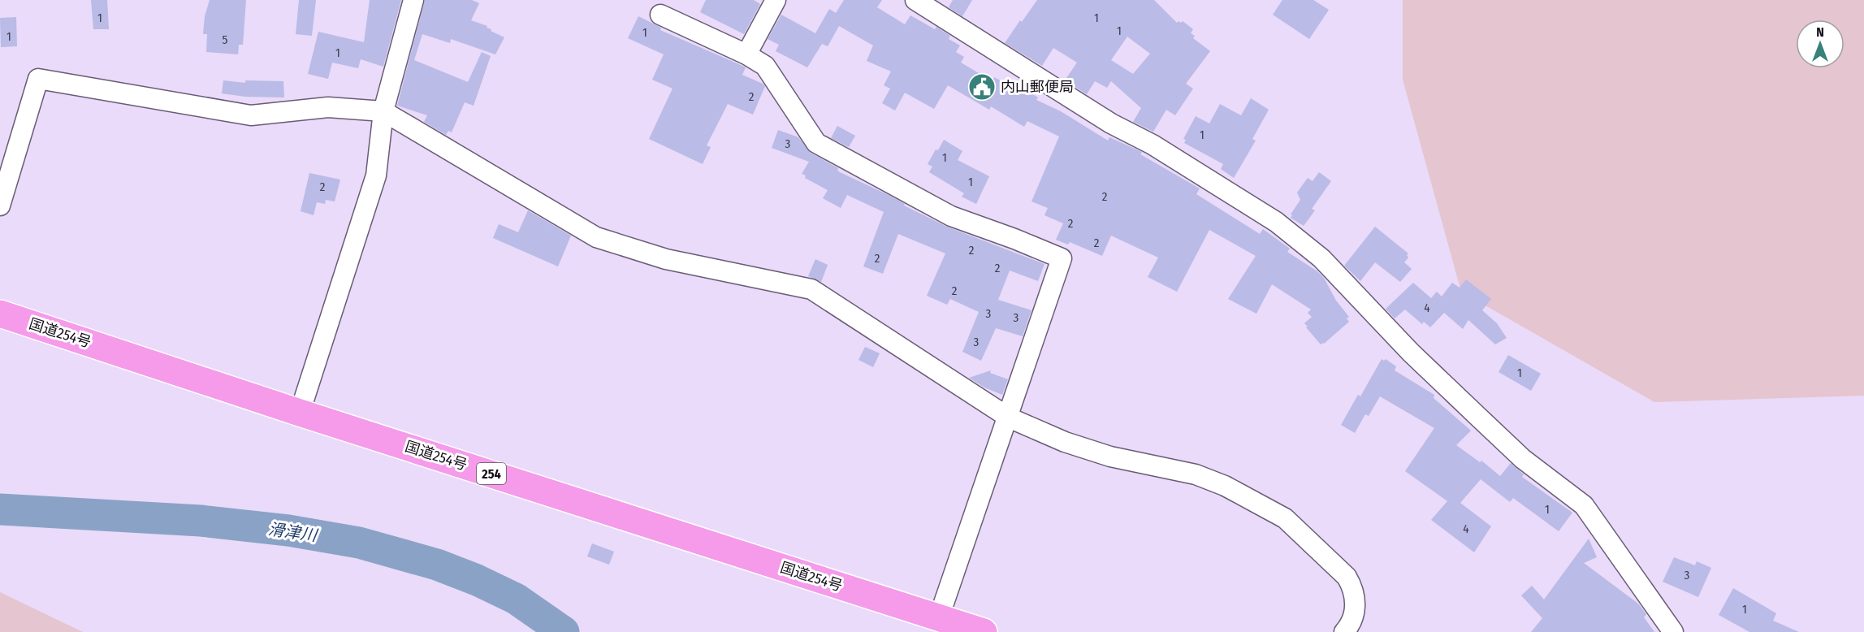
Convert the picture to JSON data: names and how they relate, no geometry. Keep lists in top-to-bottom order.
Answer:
{
  "streets": {
    "highway": ["国道254号", "254"]
  },
  "water": ["滑津川"],
  "places": {
    "public building": ["内山郵便局"]
  },
  "house_numbers": [
    "1",
    "1",
    "1",
    "1",
    "1",
    "5",
    "1",
    "2",
    "1",
    "3",
    "1",
    "1",
    "2",
    "2",
    "2",
    "2",
    "2",
    "2",
    "2",
    "2",
    "4",
    "3",
    "3",
    "3",
    "1",
    "1",
    "4",
    "3",
    "1"
  ],
  "north": "top"
}
